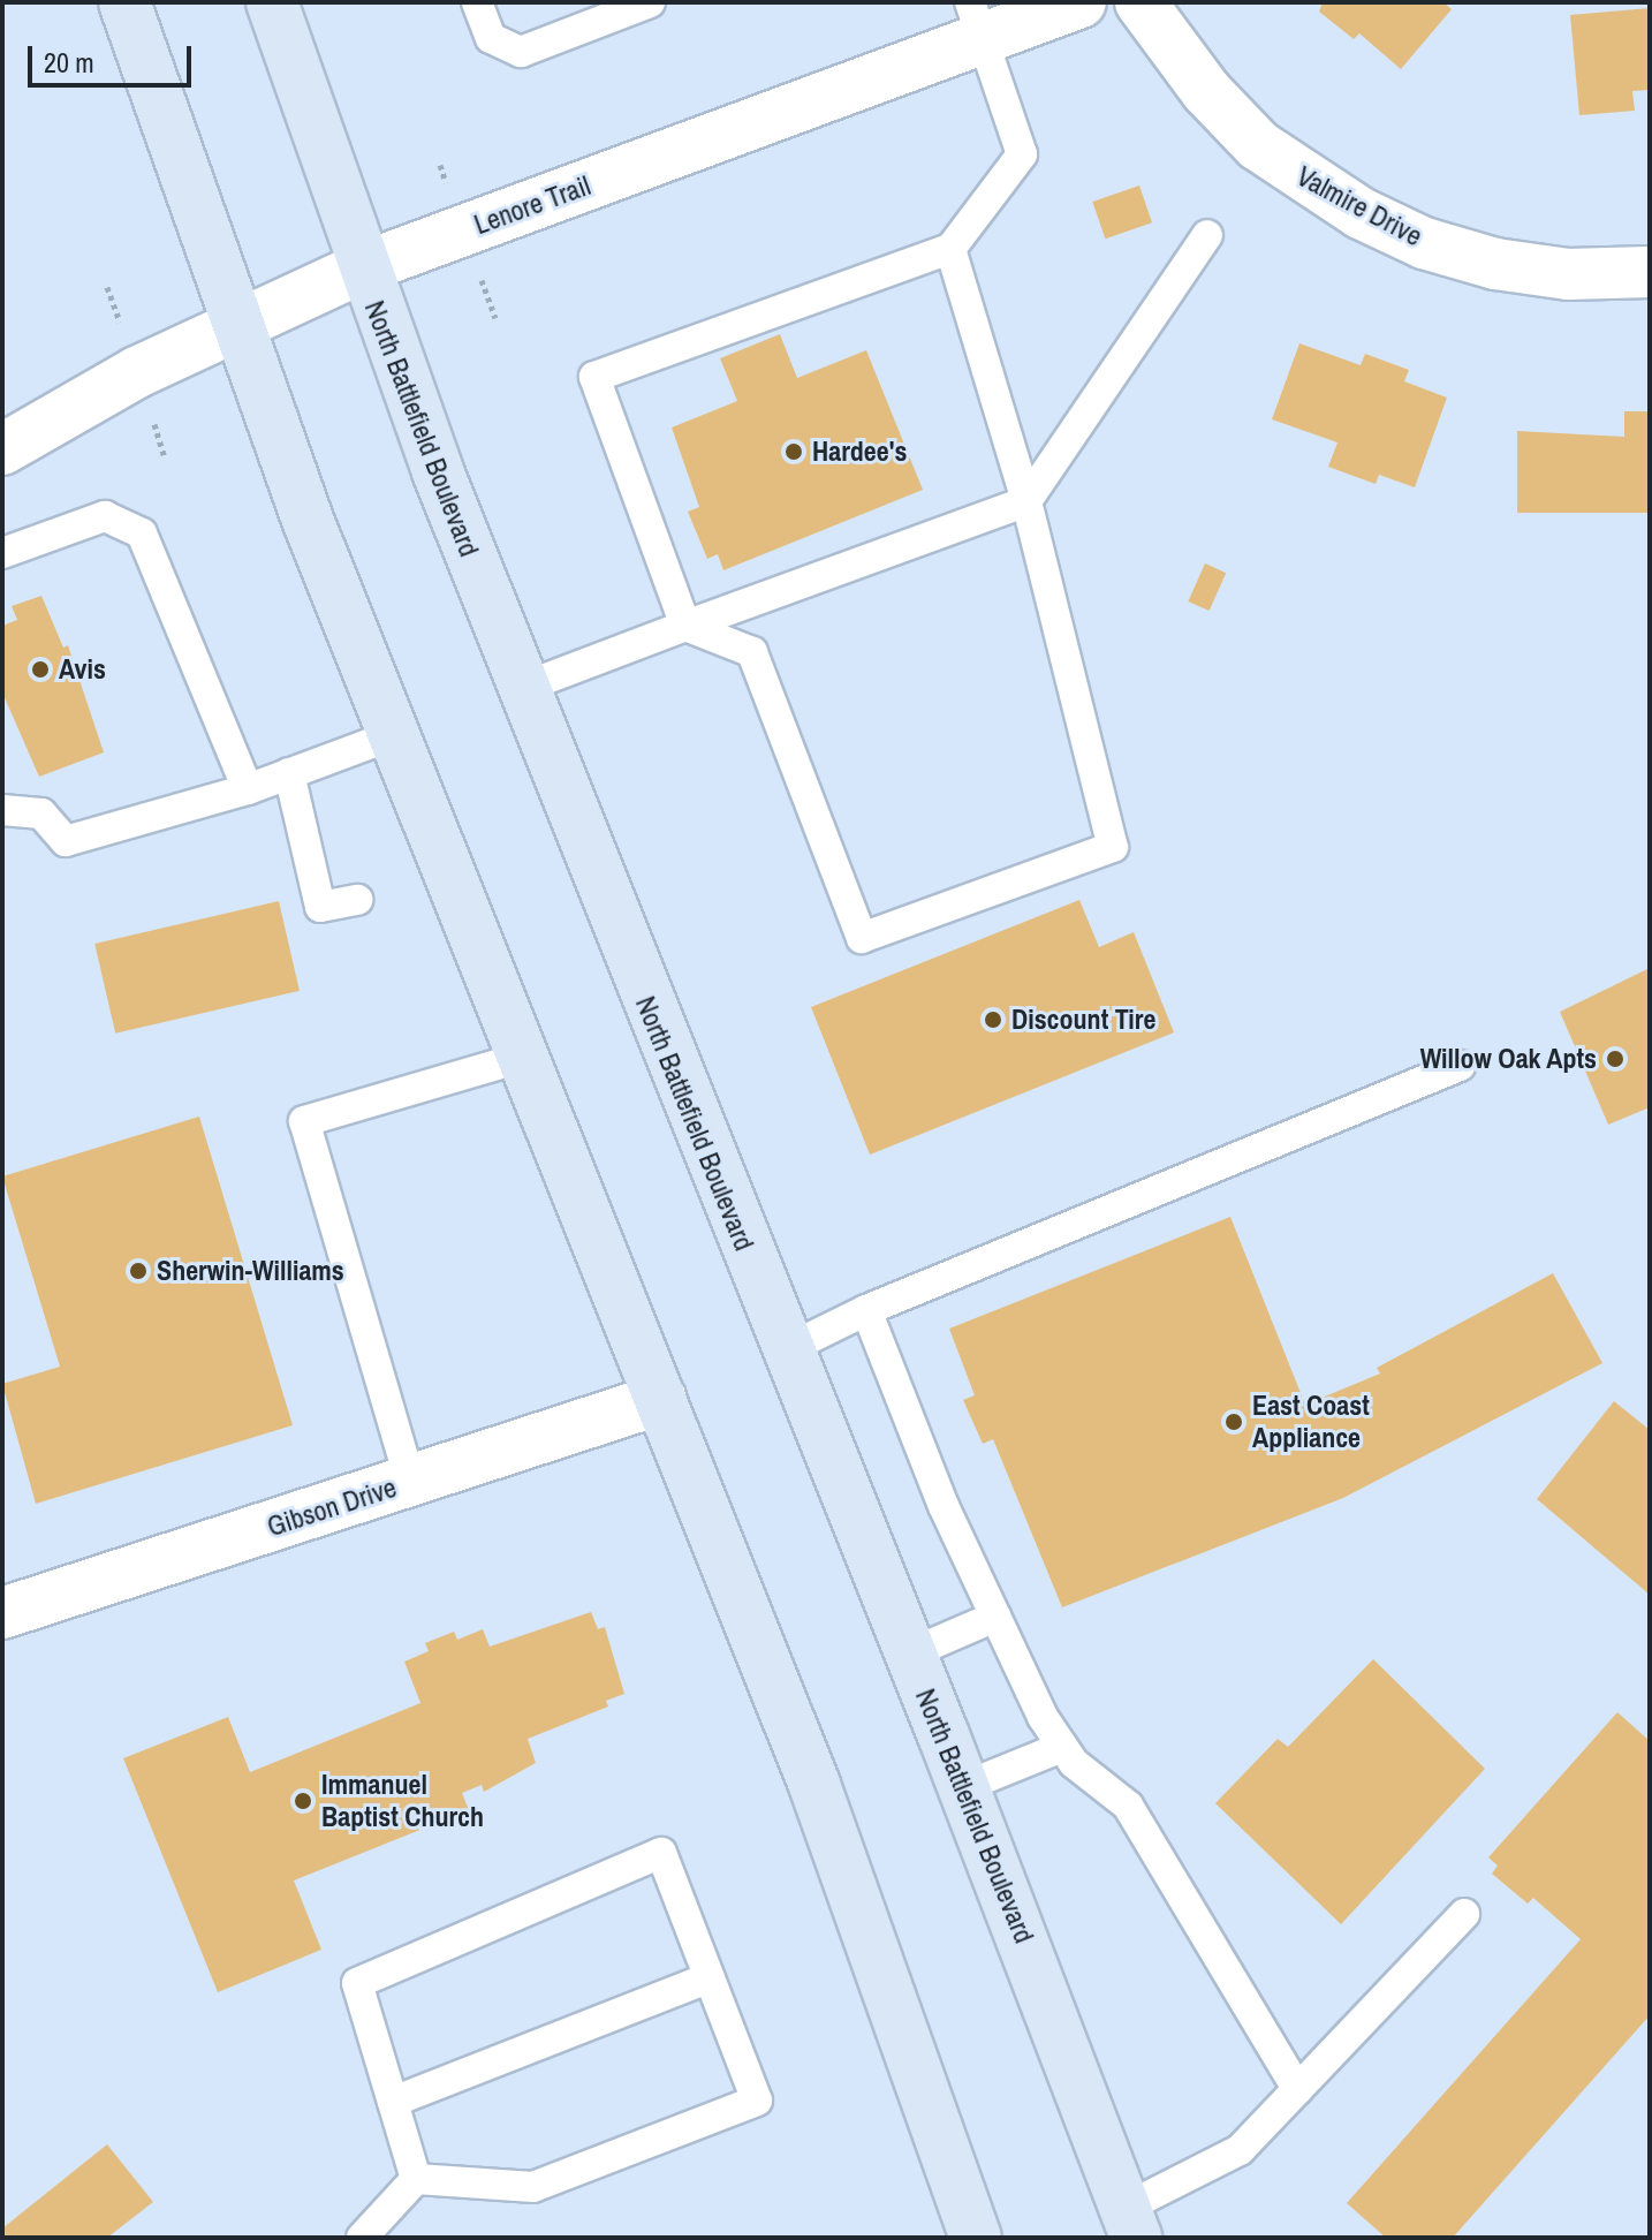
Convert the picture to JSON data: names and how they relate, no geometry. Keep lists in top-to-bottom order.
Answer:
{
  "streets": {
    "main road": ["North Battlefield Boulevard"],
    "street": ["Lenore Trail", "Valmire Drive", "Gibson Drive"]
  },
  "crossings": [
    ["Lenore Trail", "North Battlefield Boulevard"]
  ],
  "places": [
    "Hardee's",
    "Avis",
    "Discount Tire",
    "Willow Oak Apts",
    "Sherwin-Williams",
    "East Coast Appliance",
    "Immanuel Baptist Church"
  ],
  "scale_bar": "20 m"
}
